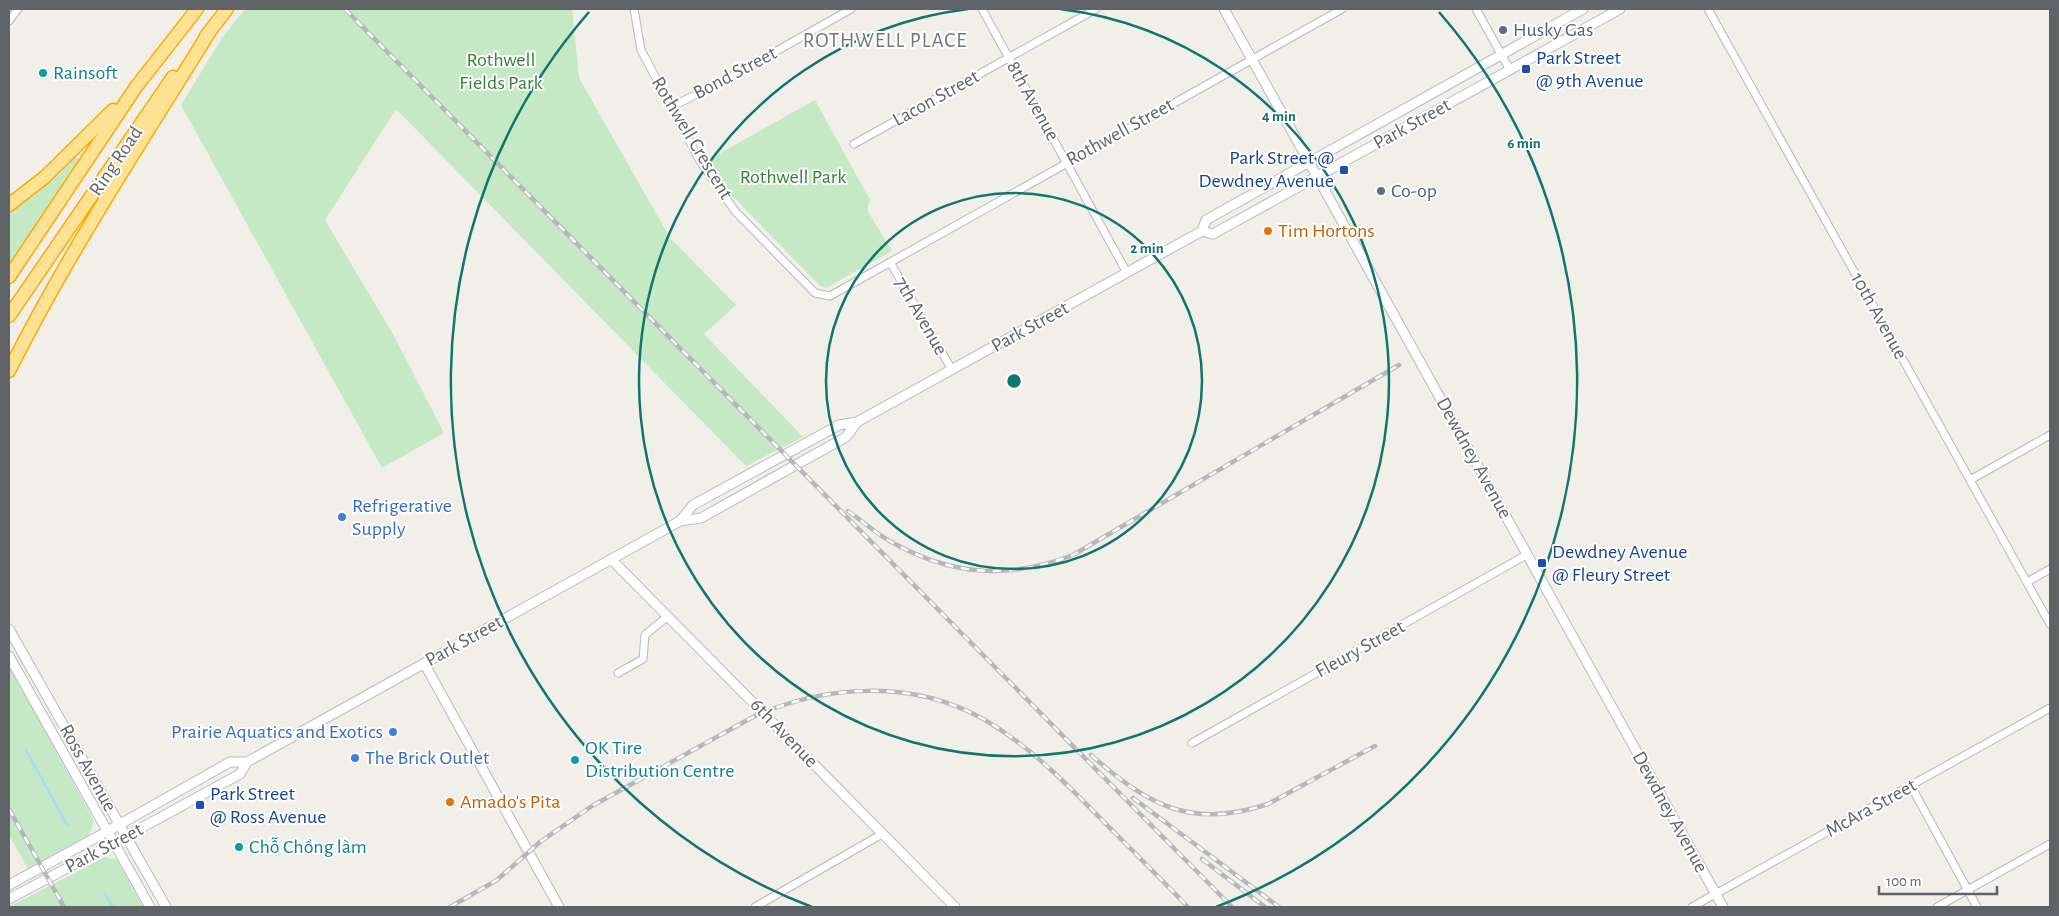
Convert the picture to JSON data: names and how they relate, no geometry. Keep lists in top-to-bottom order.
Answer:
{
  "streets": {
    "highway": ["Ring Road"],
    "main road": [
      "Park Street",
      "Dewdney Avenue",
      "6th Avenue",
      "Ross Avenue"
    ],
    "street": [
      "Bond Street",
      "Lacon Street",
      "8th Avenue",
      "Rothwell Street",
      "Rothwell Crescent",
      "7th Avenue",
      "10th Avenue",
      "Fleury Street",
      "McAra Street"
    ]
  },
  "crossings": [
    ["Bond Street", "Rothwell Crescent"],
    ["Lacon Street", "8th Avenue"],
    ["8th Avenue", "Park Street"],
    ["8th Avenue", "Rothwell Street"],
    ["Park Street", "7th Avenue"],
    ["Park Street", "Dewdney Avenue"],
    ["Park Street", "6th Avenue"],
    ["Park Street", "Ross Avenue"],
    ["Rothwell Street", "Rothwell Crescent"],
    ["Rothwell Street", "Dewdney Avenue"],
    ["Rothwell Crescent", "7th Avenue"],
    ["Dewdney Avenue", "Fleury Street"],
    ["Dewdney Avenue", "McAra Street"]
  ],
  "districts": ["ROTHWELL PLACE"],
  "parks": ["Rothwell Fields Park", "Rothwell Park"],
  "places": {
    "other": [
      "Husky Gas",
      "Rainsoft",
      "Co-op",
      "Tim Hortons",
      "Refrigerative Supply",
      "Prairie Aquatics and Exotics",
      "The Brick Outlet",
      "OK Tire Distribution Centre",
      "Amado's Pita",
      "Chỗ Chồng làm"
    ],
    "transit": [
      "Park Street @ 9th Avenue",
      "Park Street @ Dewdney Avenue",
      "Dewdney Avenue @ Fleury Street",
      "Park Street @ Ross Avenue"
    ]
  },
  "scale_bar": "100 m",
  "rings": ["4 min", "6 min", "2 min"]
}
